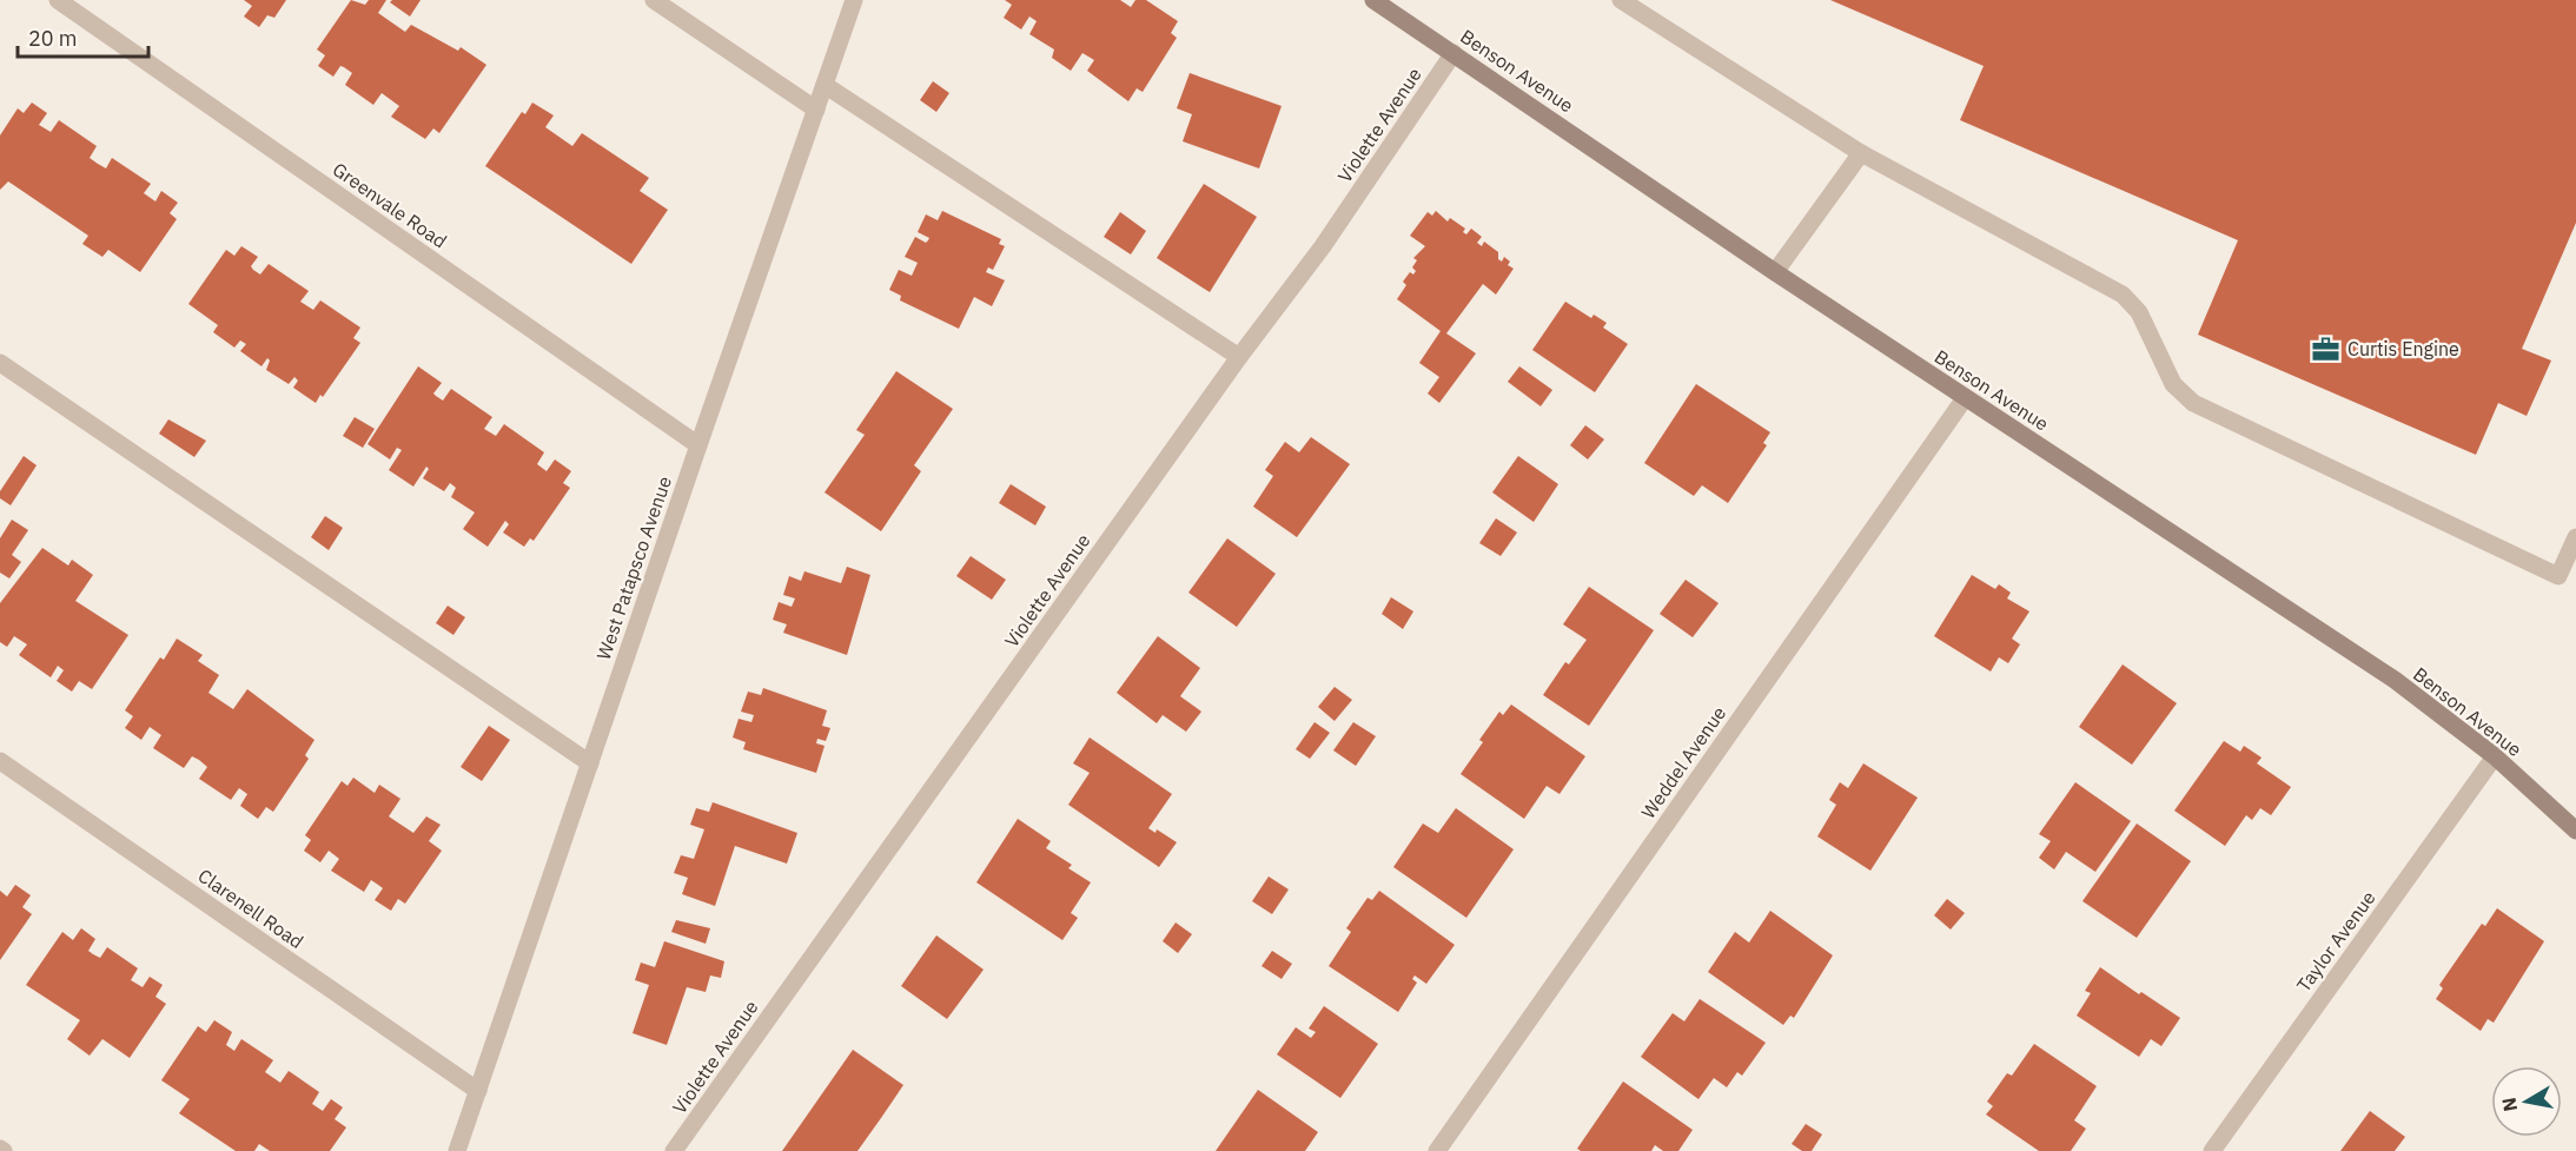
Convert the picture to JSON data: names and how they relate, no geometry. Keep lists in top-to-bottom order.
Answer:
{
  "streets": {
    "street": [
      "Benson Avenue",
      "Violette Avenue",
      "Greenvale Road",
      "West Patapsco Avenue",
      "Weddel Avenue",
      "Clarenell Road",
      "Taylor Avenue"
    ]
  },
  "crossings": [
    ["Benson Avenue", "Violette Avenue"],
    ["Benson Avenue", "Weddel Avenue"],
    ["Benson Avenue", "Taylor Avenue"],
    ["Greenvale Road", "West Patapsco Avenue"],
    ["West Patapsco Avenue", "Clarenell Road"]
  ],
  "places": {
    "office": ["Curtis Engine"]
  },
  "scale_bar": "20 m",
  "north": "left"
}
